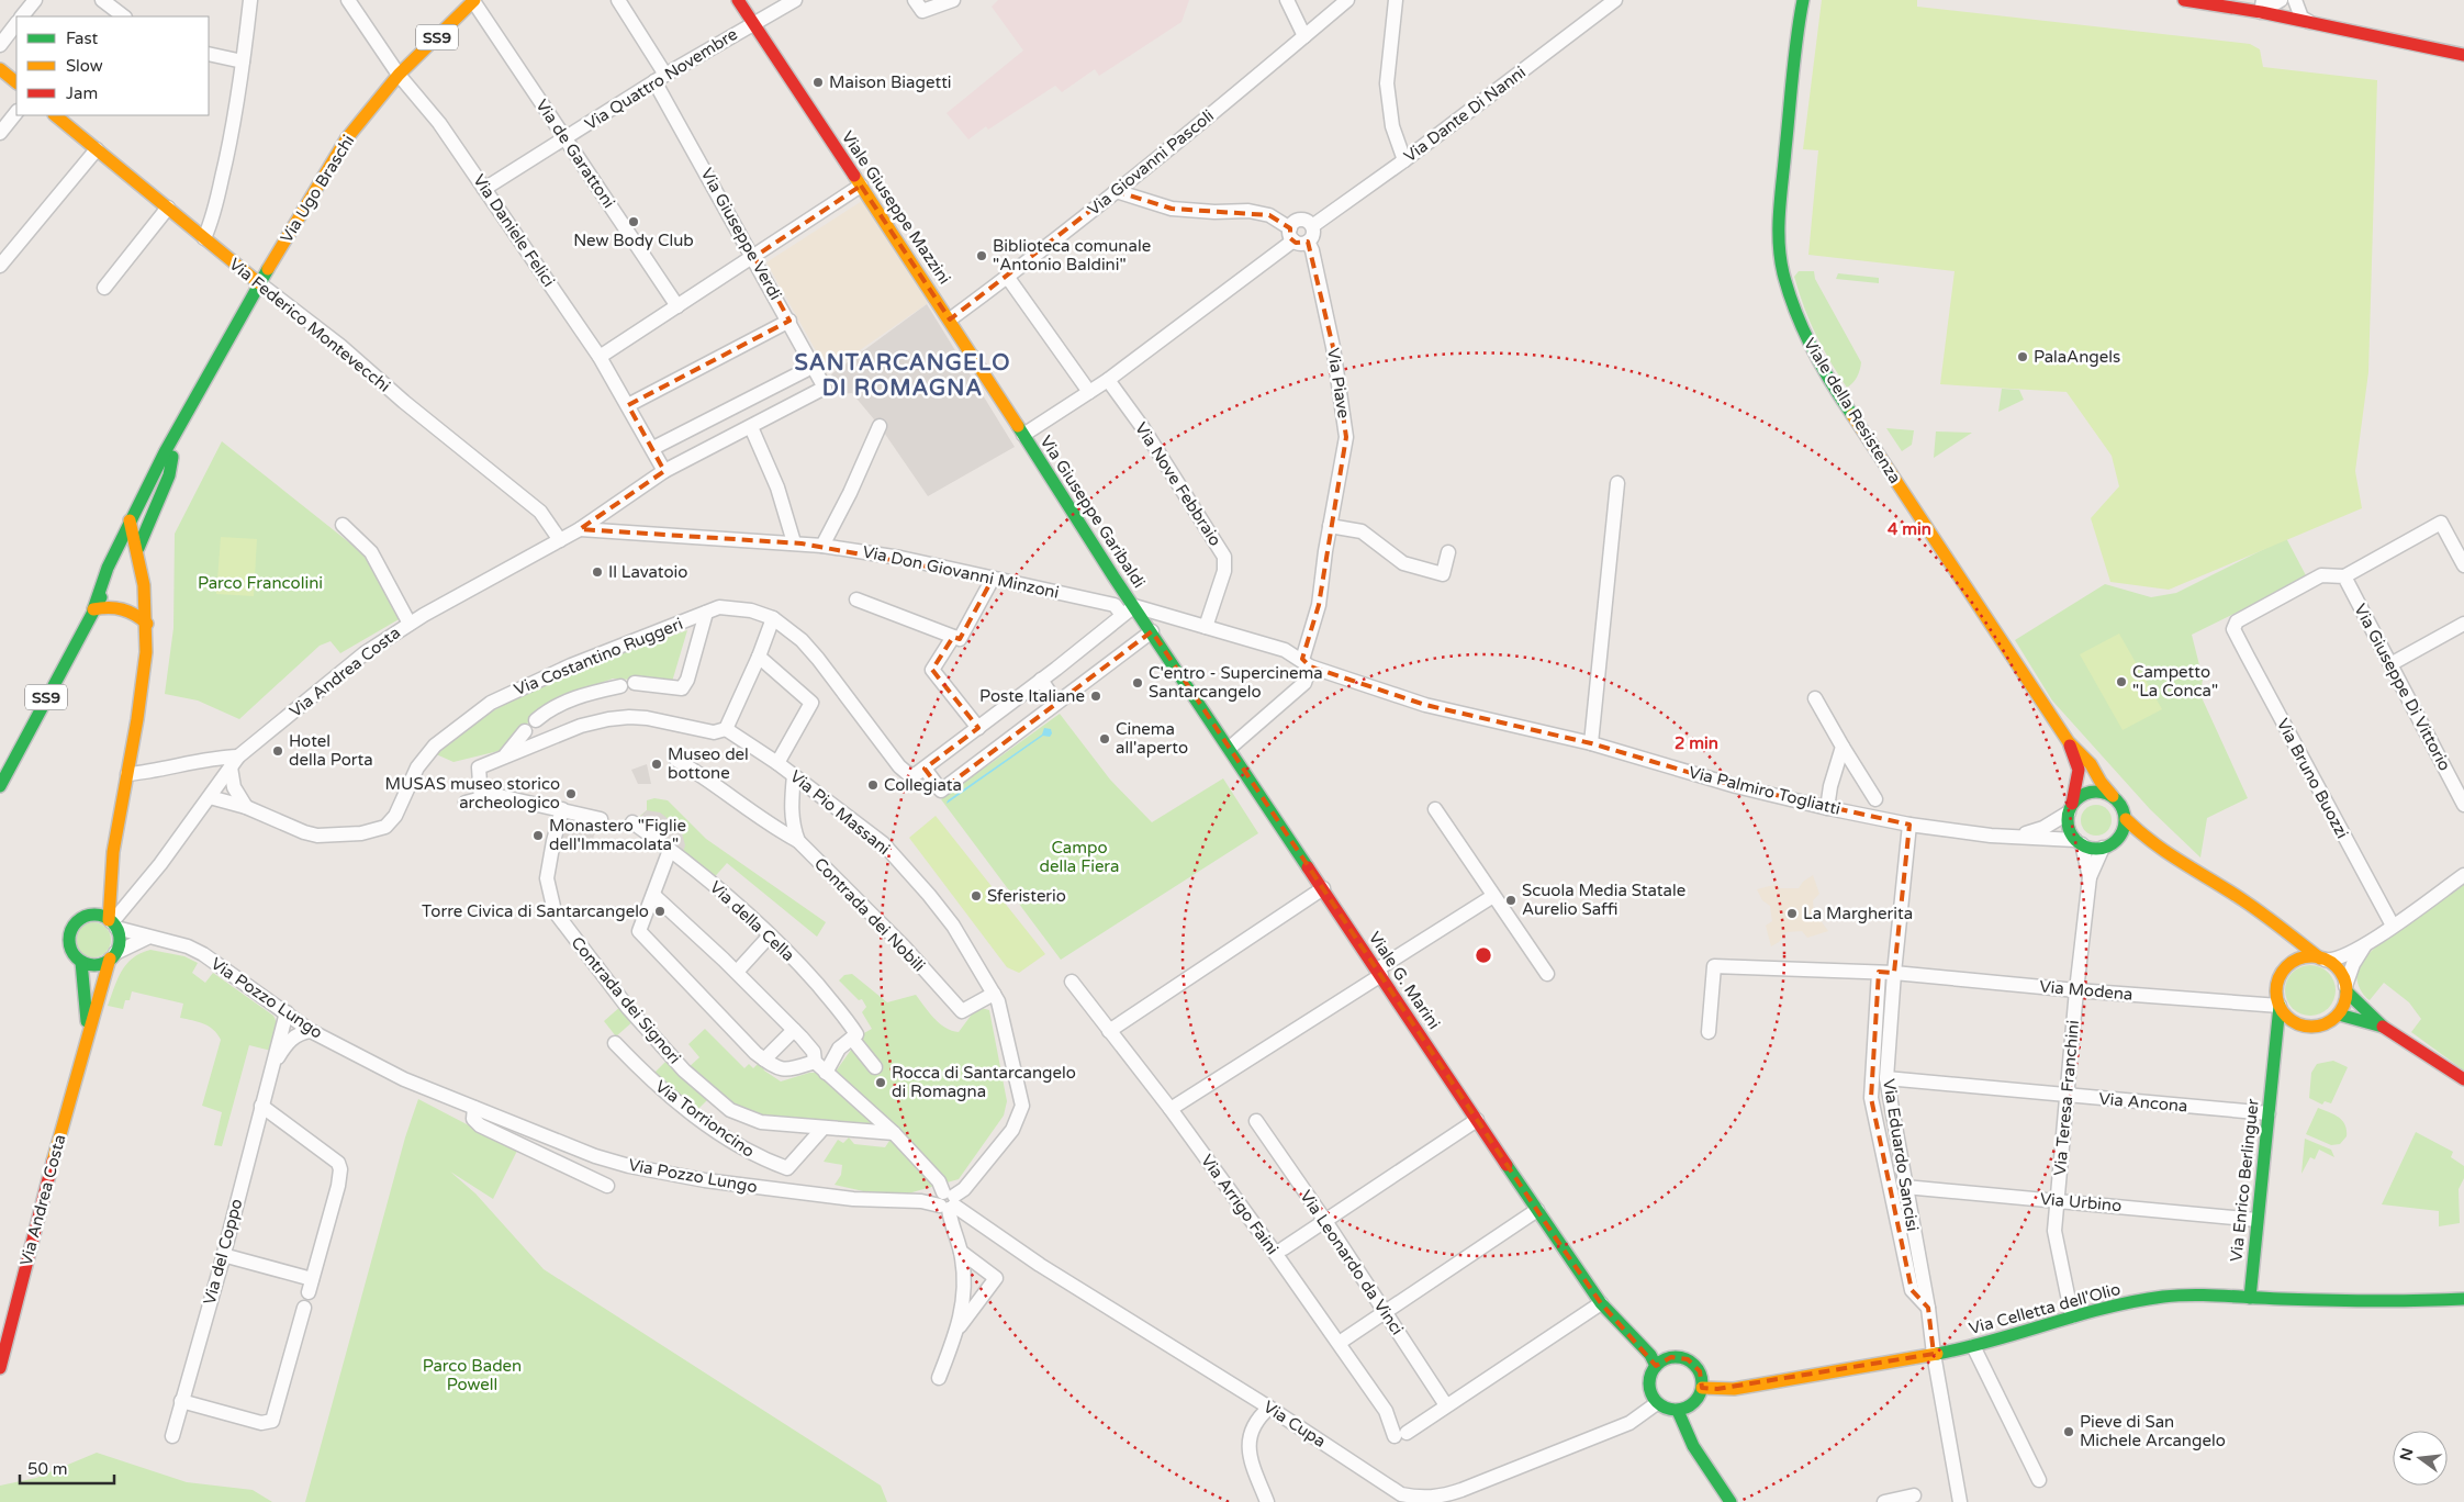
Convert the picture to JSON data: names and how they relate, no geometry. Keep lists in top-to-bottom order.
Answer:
{
  "streets": {
    "street": [
      "SS9",
      "Via Quattro Novembre",
      "Via Dante Di Nanni",
      "Via de Garattoni",
      "Via Giovanni Pascoli",
      "Via Ugo Braschi",
      "Viale Giuseppe Mazzini",
      "Via Daniele Felici",
      "Via Giuseppe Verdi",
      "Via Federico Montevecchi",
      "Via Piave",
      "Viale della Resistenza",
      "Via Nove Febbraio",
      "Via Giuseppe Garibaldi",
      "Via Don Giovanni Minzoni",
      "Via Costantino Ruggeri",
      "Via Andrea Costa",
      "Via Giuseppe Di Vittorio",
      "Via Bruno Buozzi",
      "Via Palmiro Togliatti",
      "Via Pio Massani",
      "Contrada dei Nobili",
      "Via della Cella",
      "Viale G. Marini",
      "Via Modena",
      "Via Pozzo Lungo",
      "Contrada dei Signori",
      "Via Teresa Franchini",
      "Via Ancona",
      "Via Torrioncino",
      "Via Eduardo Sancisi",
      "Via Enrico Berlinguer",
      "Via Urbino",
      "Via Arrigo Faini",
      "Via del Coppo",
      "Via Leonardo da Vinci",
      "Via Celletta dell'Olio",
      "Via Cupa"
    ]
  },
  "crossings": [
    ["SS9", "Via Ugo Braschi"],
    ["Via Quattro Novembre", "Via de Garattoni"],
    ["Via Quattro Novembre", "Viale Giuseppe Mazzini"],
    ["Via Quattro Novembre", "Via Daniele Felici"],
    ["Via Quattro Novembre", "Via Giuseppe Verdi"],
    ["Via de Garattoni", "Via Ugo Braschi"],
    ["Via Giovanni Pascoli", "Viale Giuseppe Mazzini"],
    ["Via Ugo Braschi", "Via Daniele Felici"],
    ["Via Ugo Braschi", "Via Federico Montevecchi"],
    ["Via Ugo Braschi", "Via Andrea Costa"],
    ["Via Ugo Braschi", "Via Pozzo Lungo"],
    ["Viale Giuseppe Mazzini", "Via Giuseppe Garibaldi"],
    ["Via Daniele Felici", "Via Andrea Costa"],
    ["Via Giuseppe Verdi", "Via Andrea Costa"],
    ["Via Federico Montevecchi", "Via Andrea Costa"],
    ["Via Piave", "Via Palmiro Togliatti"],
    ["Via Piave", "Viale G. Marini"],
    ["Viale della Resistenza", "Via Palmiro Togliatti"],
    ["Via Nove Febbraio", "Via Palmiro Togliatti"],
    ["Via Giuseppe Garibaldi", "Via Palmiro Togliatti"],
    ["Via Giuseppe Garibaldi", "Viale G. Marini"],
    ["Via Don Giovanni Minzoni", "Via Andrea Costa"],
    ["Via Andrea Costa", "Via Pozzo Lungo"],
    ["Via Giuseppe Di Vittorio", "Via Bruno Buozzi"],
    ["Via Palmiro Togliatti", "Viale G. Marini"],
    ["Via Palmiro Togliatti", "Via Eduardo Sancisi"],
    ["Via Pio Massani", "Contrada dei Nobili"],
    ["Via Pio Massani", "Via Pozzo Lungo"],
    ["Via Pio Massani", "Via Cupa"],
    ["Viale G. Marini", "Via Celletta dell'Olio"],
    ["Viale G. Marini", "Via Cupa"],
    ["Via Modena", "Via Teresa Franchini"],
    ["Via Modena", "Via Eduardo Sancisi"],
    ["Via Modena", "Via Enrico Berlinguer"],
    ["Via Pozzo Lungo", "Via del Coppo"],
    ["Via Pozzo Lungo", "Via Cupa"],
    ["Contrada dei Signori", "Via Torrioncino"],
    ["Via Teresa Franchini", "Via Ancona"],
    ["Via Teresa Franchini", "Via Urbino"],
    ["Via Teresa Franchini", "Via Celletta dell'Olio"],
    ["Via Ancona", "Via Eduardo Sancisi"],
    ["Via Ancona", "Via Enrico Berlinguer"],
    ["Via Eduardo Sancisi", "Via Urbino"],
    ["Via Eduardo Sancisi", "Via Celletta dell'Olio"],
    ["Via Enrico Berlinguer", "Via Urbino"],
    ["Via Enrico Berlinguer", "Via Celletta dell'Olio"],
    ["Via Arrigo Faini", "Via Leonardo da Vinci"],
    ["Via Celletta dell'Olio", "Via Cupa"]
  ],
  "districts": ["SANTARCANGELO DI ROMAGNA"],
  "parks": ["Parco Francolini", "Campo della Fiera", "Parco Baden Powell"],
  "places": [
    "Maison Biagetti",
    "New Body Club",
    "Biblioteca comunale \"Antonio Baldini\"",
    "PalaAngels",
    "Il Lavatoio",
    "Campetto \"La Conca\"",
    "C'entro - Supercinema Santarcangelo",
    "Poste Italiane",
    "Cinema all'aperto",
    "Hotel della Porta",
    "Museo del bottone",
    "Collegiata",
    "MUSAS museo storico archeologico",
    "Monastero \"Figlie dell'Immacolata\"",
    "Sferisterio",
    "Scuola Media Statale Aurelio Saffi",
    "Torre Civica di Santarcangelo",
    "La Margherita",
    "Rocca di Santarcangelo di Romagna",
    "Pieve di San Michele Arcangelo"
  ],
  "legend": ["Fast", "Slow", "Jam"],
  "scale_bar": "50 m",
  "north": "left",
  "rings": ["4 min", "2 min"]
}
